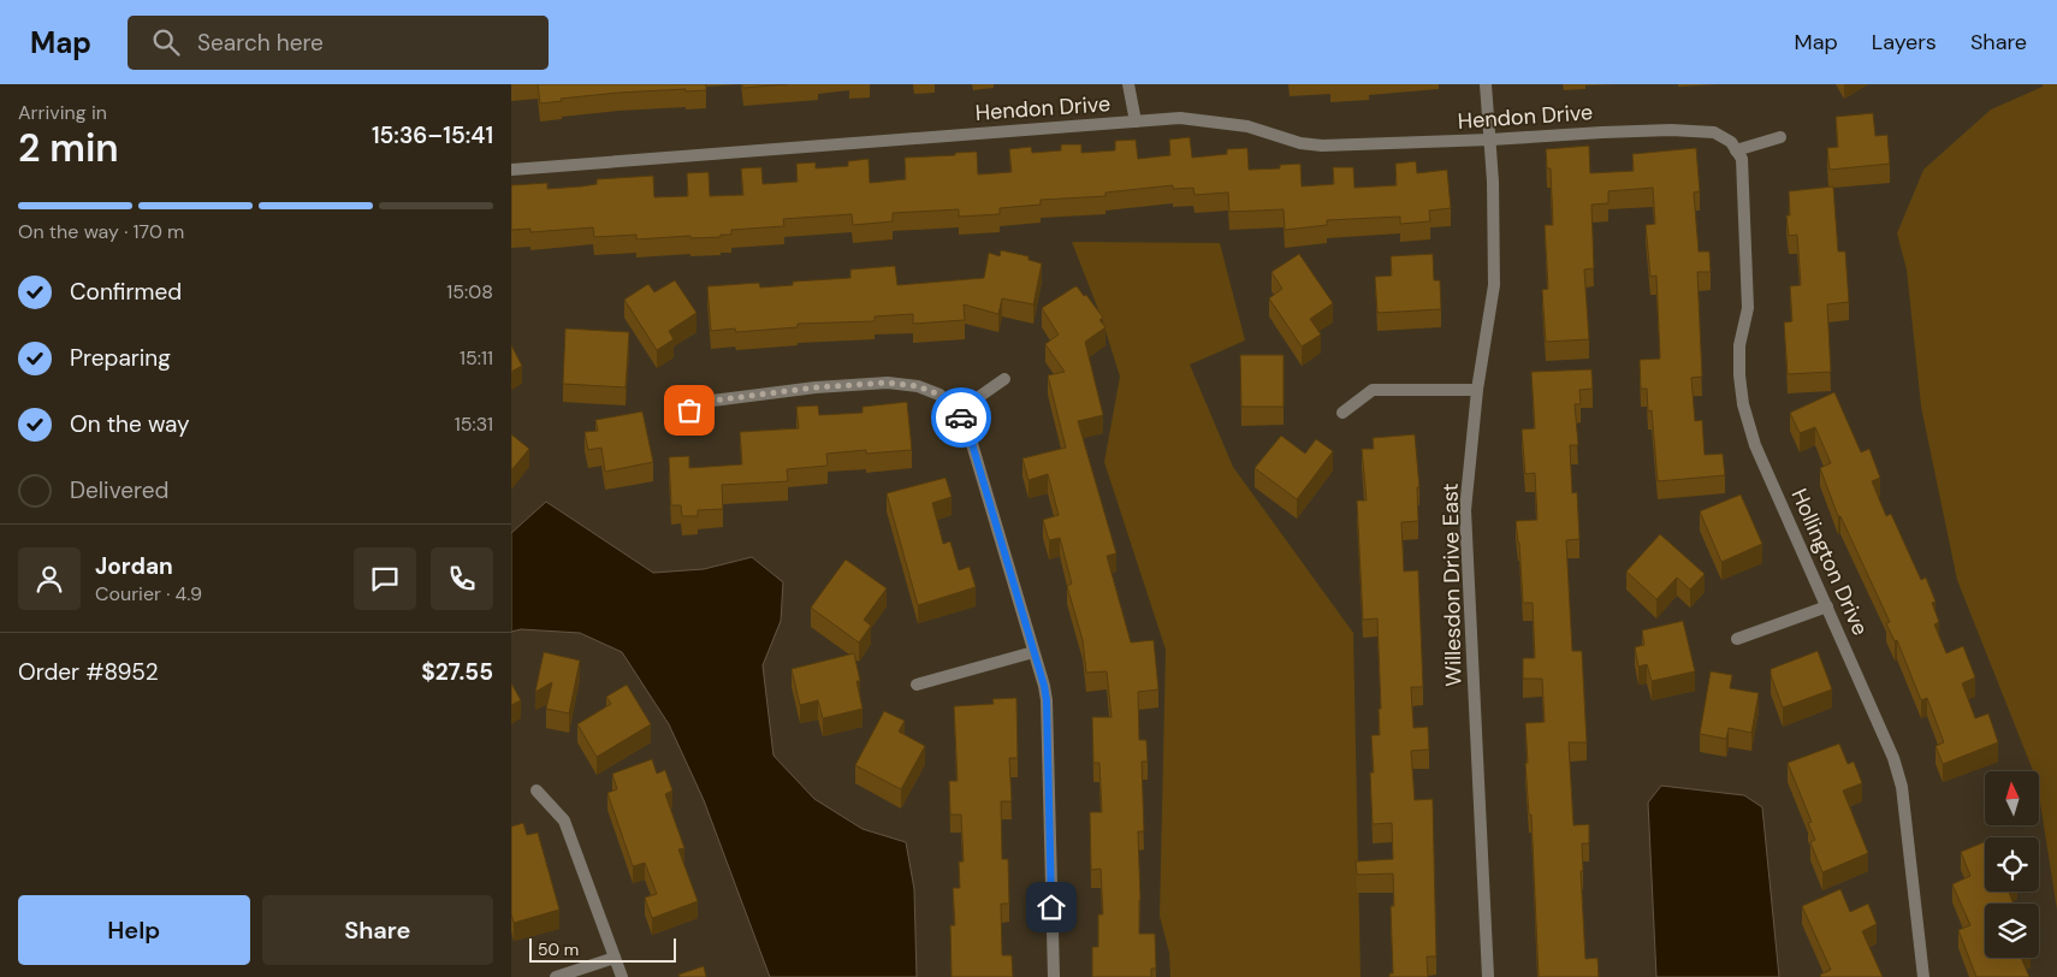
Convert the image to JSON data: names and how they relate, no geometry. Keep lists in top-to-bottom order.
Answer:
{
  "streets": {
    "street": ["Hendon Drive", "Hollington Drive", "Willesdon Drive East"]
  },
  "crossings": [
    ["Hendon Drive", "Hollington Drive"],
    ["Hendon Drive", "Willesdon Drive East"]
  ],
  "scale_bar": "50 m",
  "north": "top",
  "page": {
    "header": "Map",
    "search": "Search here",
    "nav": ["Map", "Layers", "Share"],
    "heading": ["2 min", "Arriving in", "15:36–15:41"],
    "panel": [
      "Jordan",
      "Courier · 4.9",
      "Order #8952",
      "$27.55"
    ],
    "bar": "On the way · 170 m",
    "list": [
      ["Confirmed", "15:08"],
      ["Preparing", "15:11"],
      ["On the way", "15:31"],
      "Delivered"
    ],
    "buttons": ["Help", "Share"],
    "scale": "50 m"
  }
}
